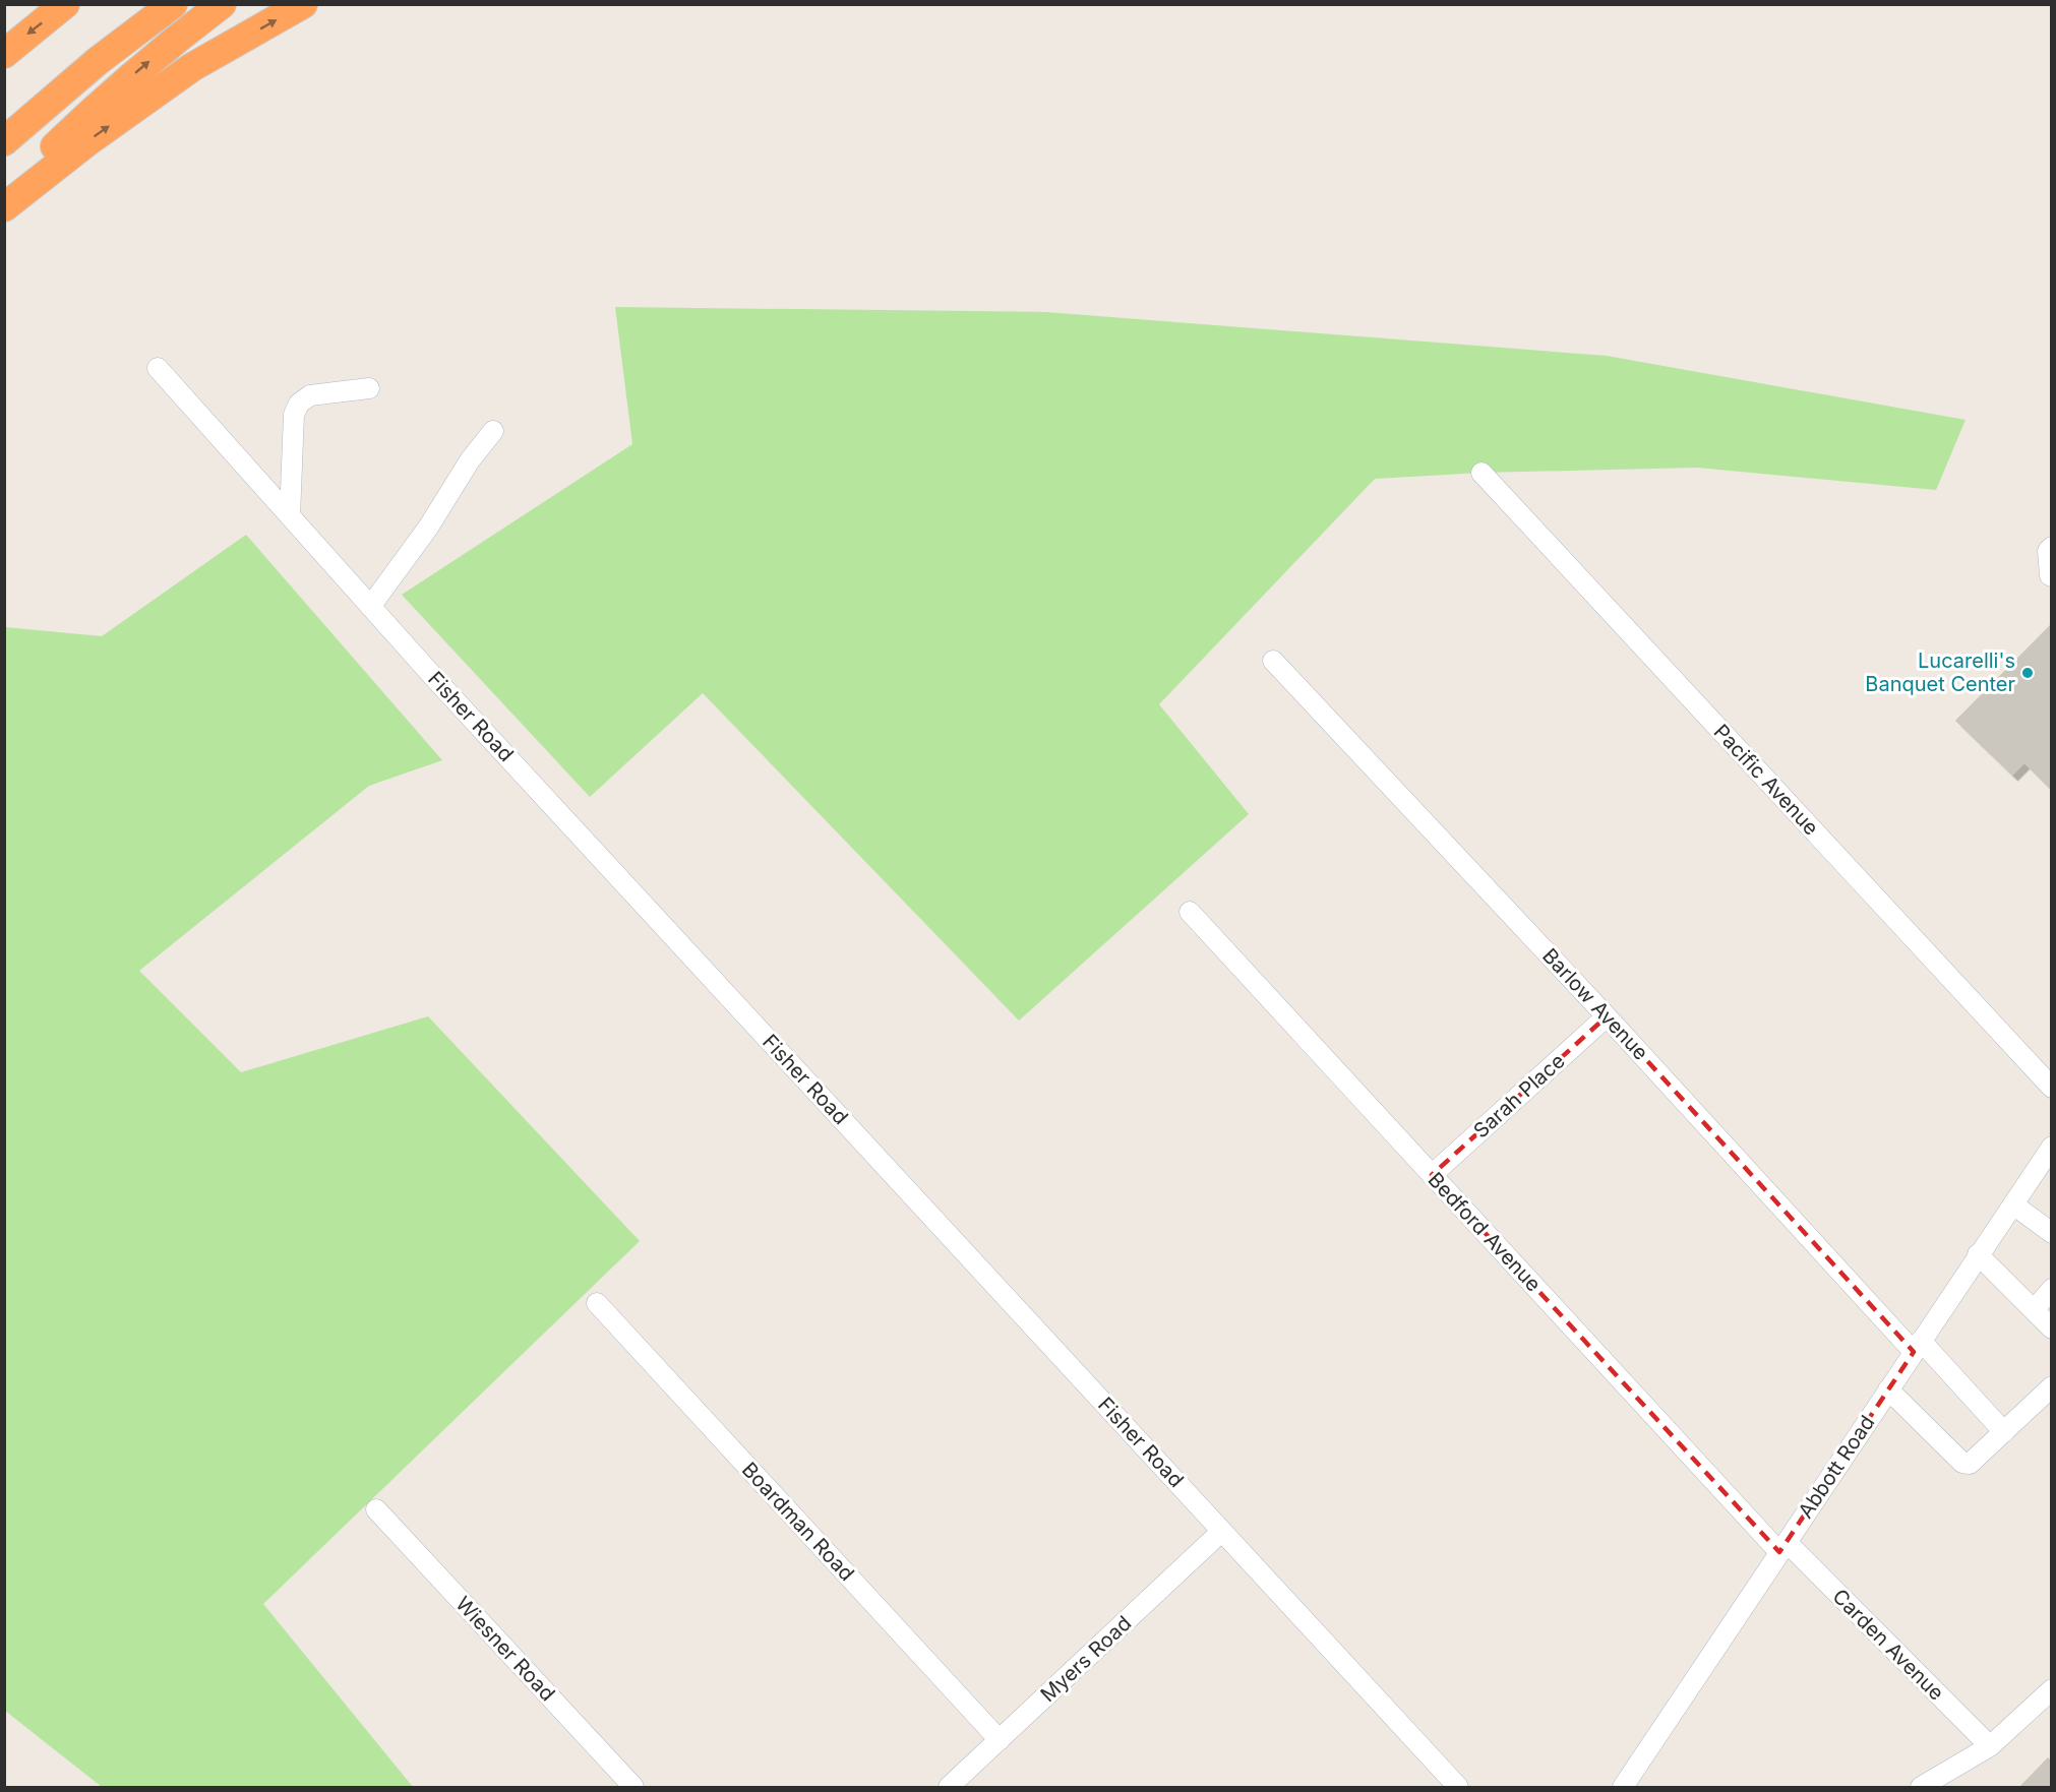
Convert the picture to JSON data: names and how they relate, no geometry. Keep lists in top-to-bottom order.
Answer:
{
  "streets": {
    "street": [
      "Fisher Road",
      "Pacific Avenue",
      "Barlow Avenue",
      "Sarah Place",
      "Bedford Avenue",
      "Abbott Road",
      "Boardman Road",
      "Carden Avenue",
      "Wiesner Road",
      "Myers Road"
    ]
  },
  "crossings": [
    ["Fisher Road", "Myers Road"],
    ["Barlow Avenue", "Sarah Place"],
    ["Barlow Avenue", "Abbott Road"],
    ["Sarah Place", "Bedford Avenue"],
    ["Bedford Avenue", "Abbott Road"],
    ["Bedford Avenue", "Carden Avenue"],
    ["Abbott Road", "Carden Avenue"],
    ["Boardman Road", "Myers Road"]
  ],
  "places": ["Lucarelli's Banquet Center"]
}
